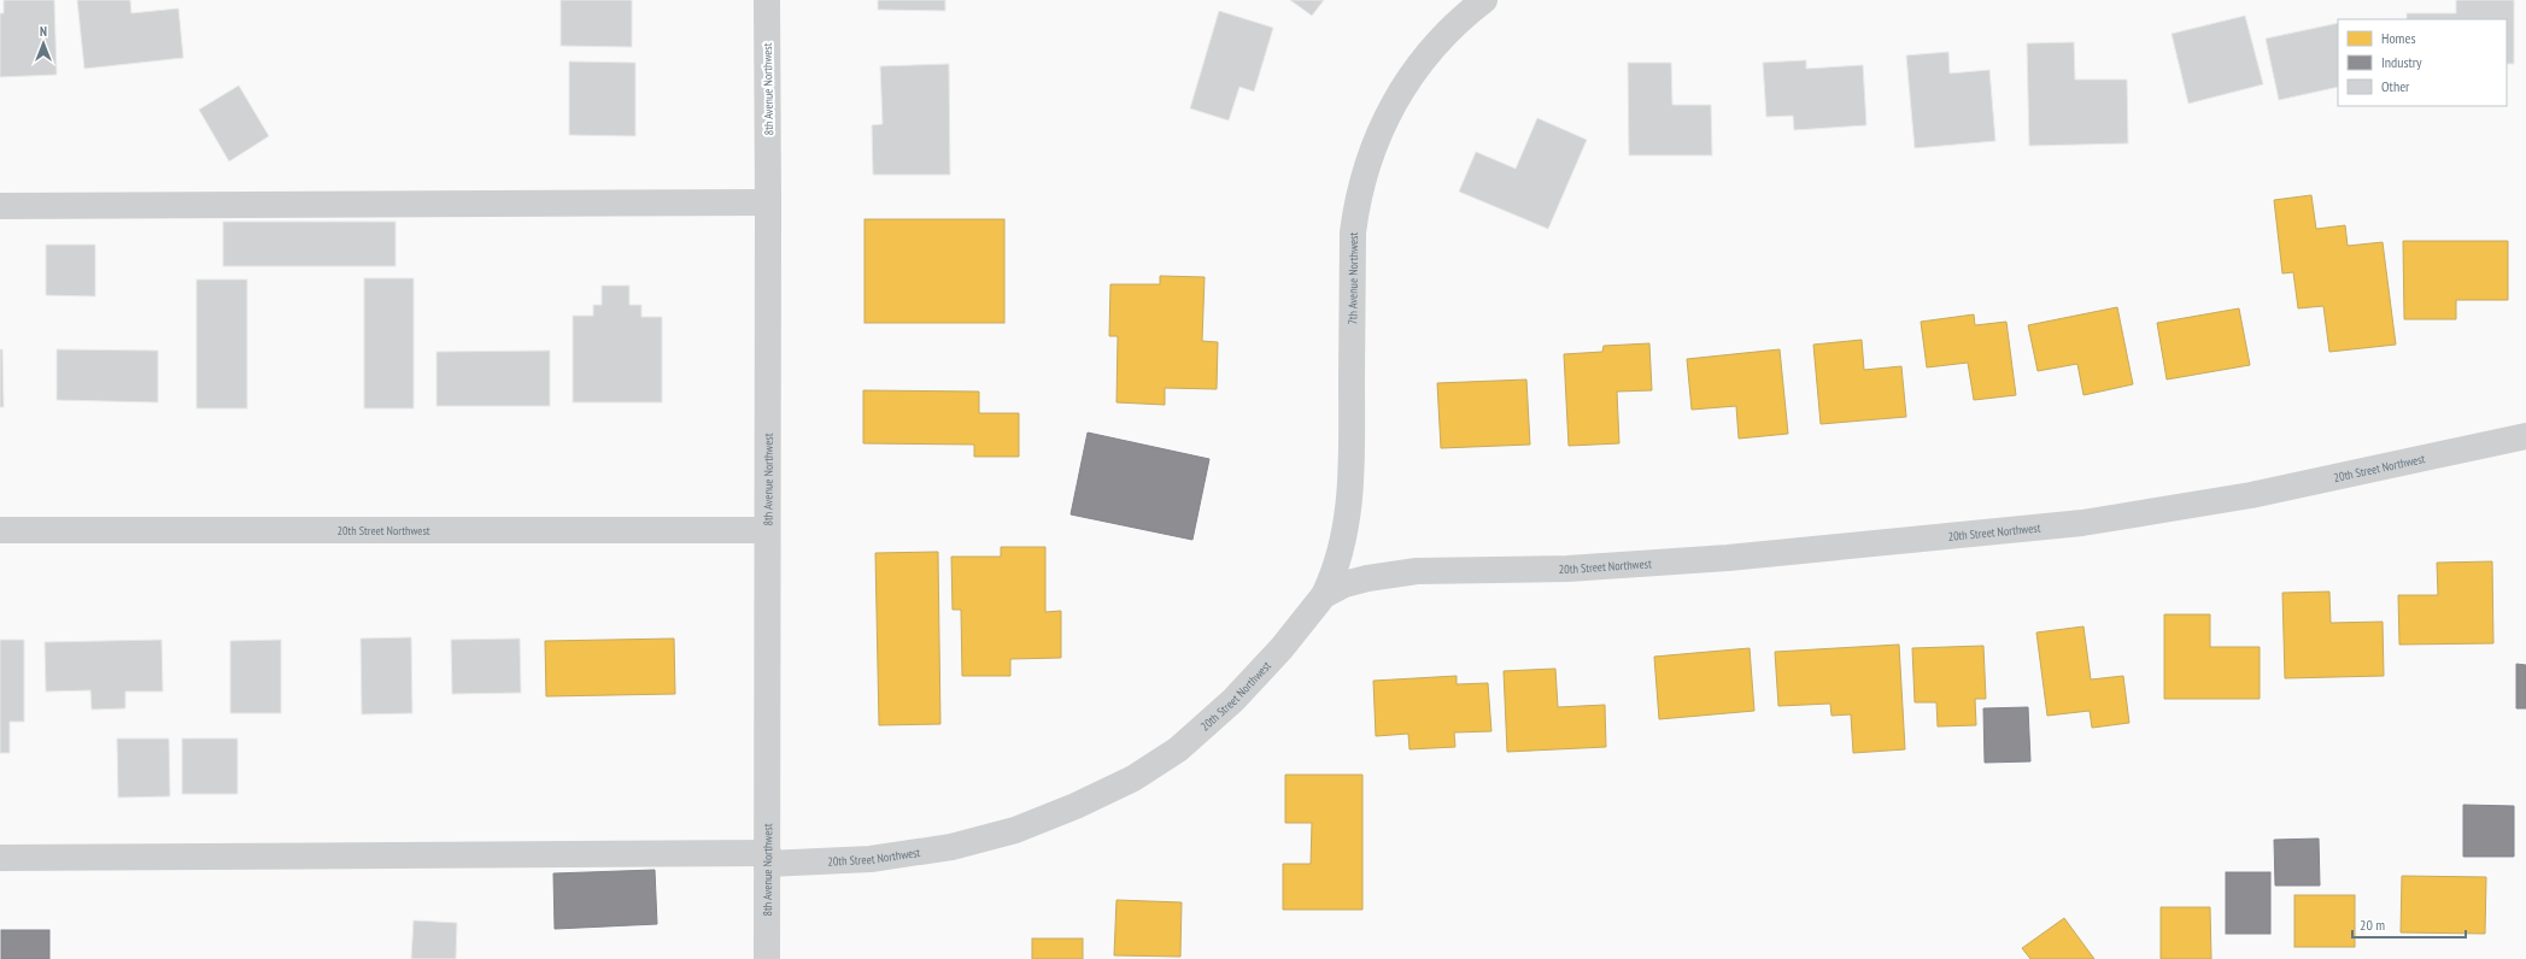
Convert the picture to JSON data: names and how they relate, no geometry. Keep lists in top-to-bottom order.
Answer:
{
  "streets": {
    "street": ["8th Avenue Northwest", "7th Avenue Northwest", "20th Street Northwest"]
  },
  "crossings": [
    ["8th Avenue Northwest", "20th Street Northwest"],
    ["7th Avenue Northwest", "20th Street Northwest"]
  ],
  "legend": ["Homes", "Industry", "Other"],
  "scale_bar": "20 m",
  "north": "top"
}
